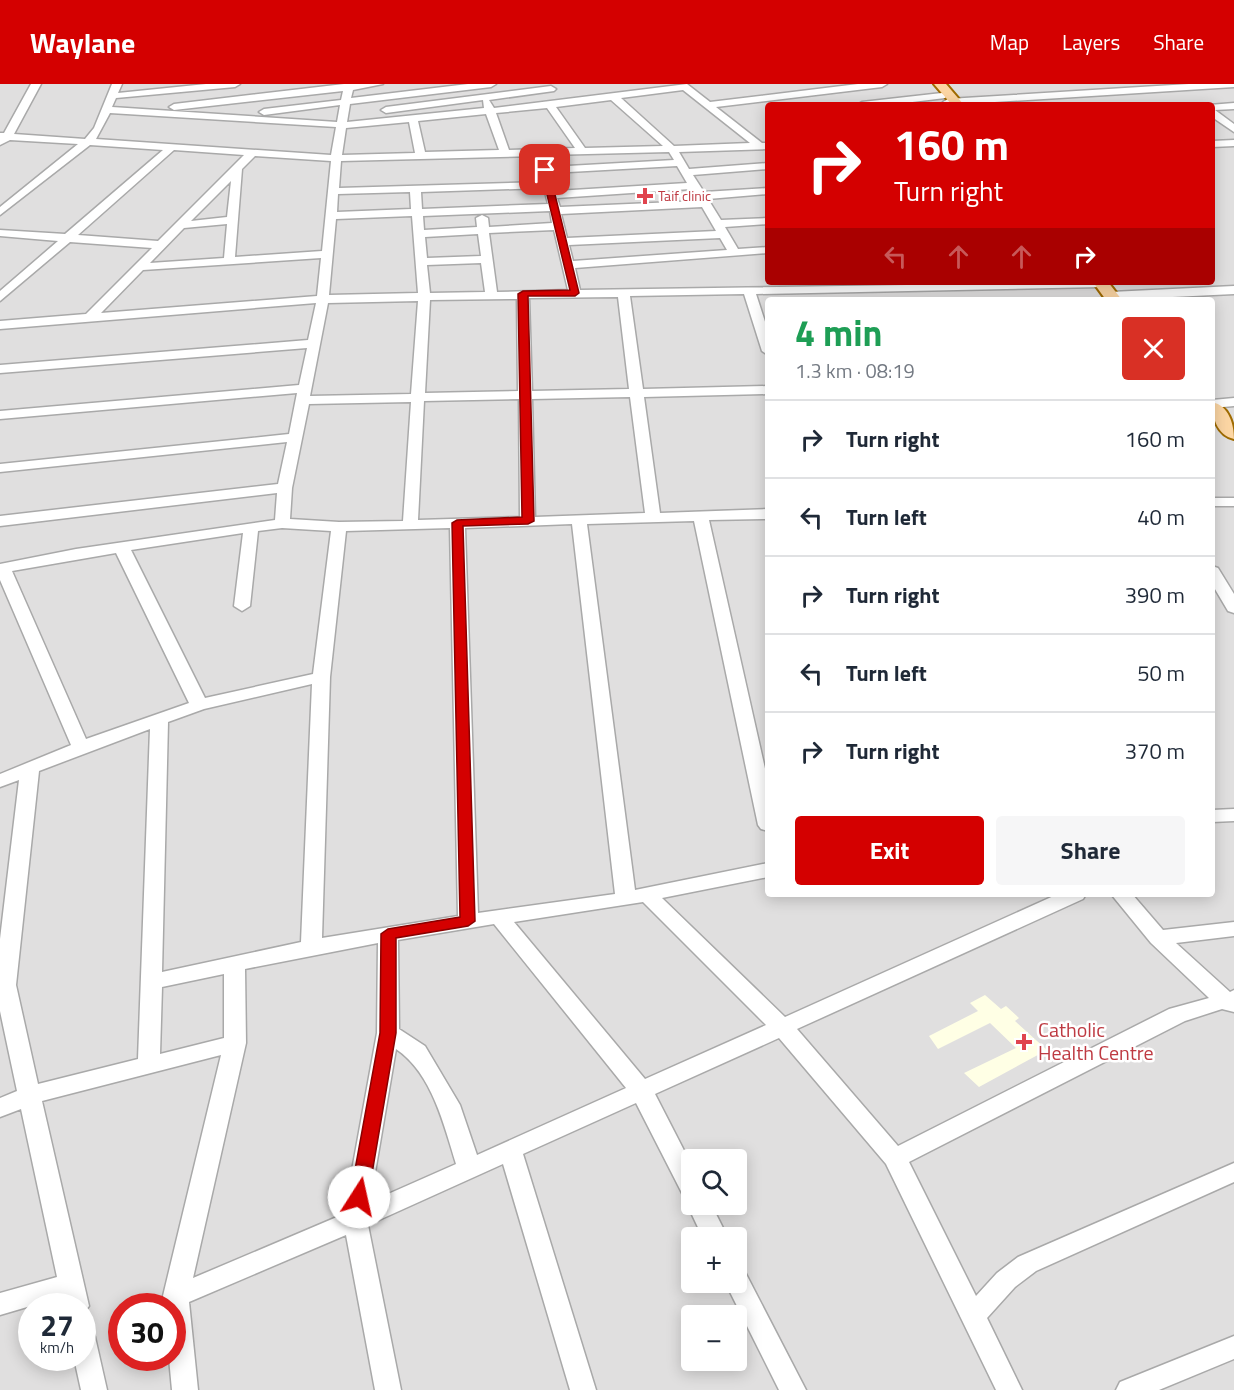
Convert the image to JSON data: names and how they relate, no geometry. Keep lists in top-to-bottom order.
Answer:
{
  "places": {
    "health": ["Taif clinic", "Catholic Health Centre"]
  },
  "page": {
    "header": "Waylane",
    "nav": ["Map", "Layers", "Share"],
    "turn": ["160 m", "Turn right"],
    "heading": ["4 min", "1.3 km · 08:19"],
    "list": [
      {
        "name": "Turn right",
        "value": "160 m"
      },
      {
        "name": "Turn left",
        "value": "40 m"
      },
      {
        "name": "Turn right",
        "value": "390 m"
      },
      {
        "name": "Turn left",
        "value": "50 m"
      },
      {
        "name": "Turn right",
        "value": "370 m"
      }
    ],
    "buttons": ["Exit", "Share"],
    "map_buttons": ["+", "−"],
    "speed": "27 km/h",
    "limit": "30"
  }
}
